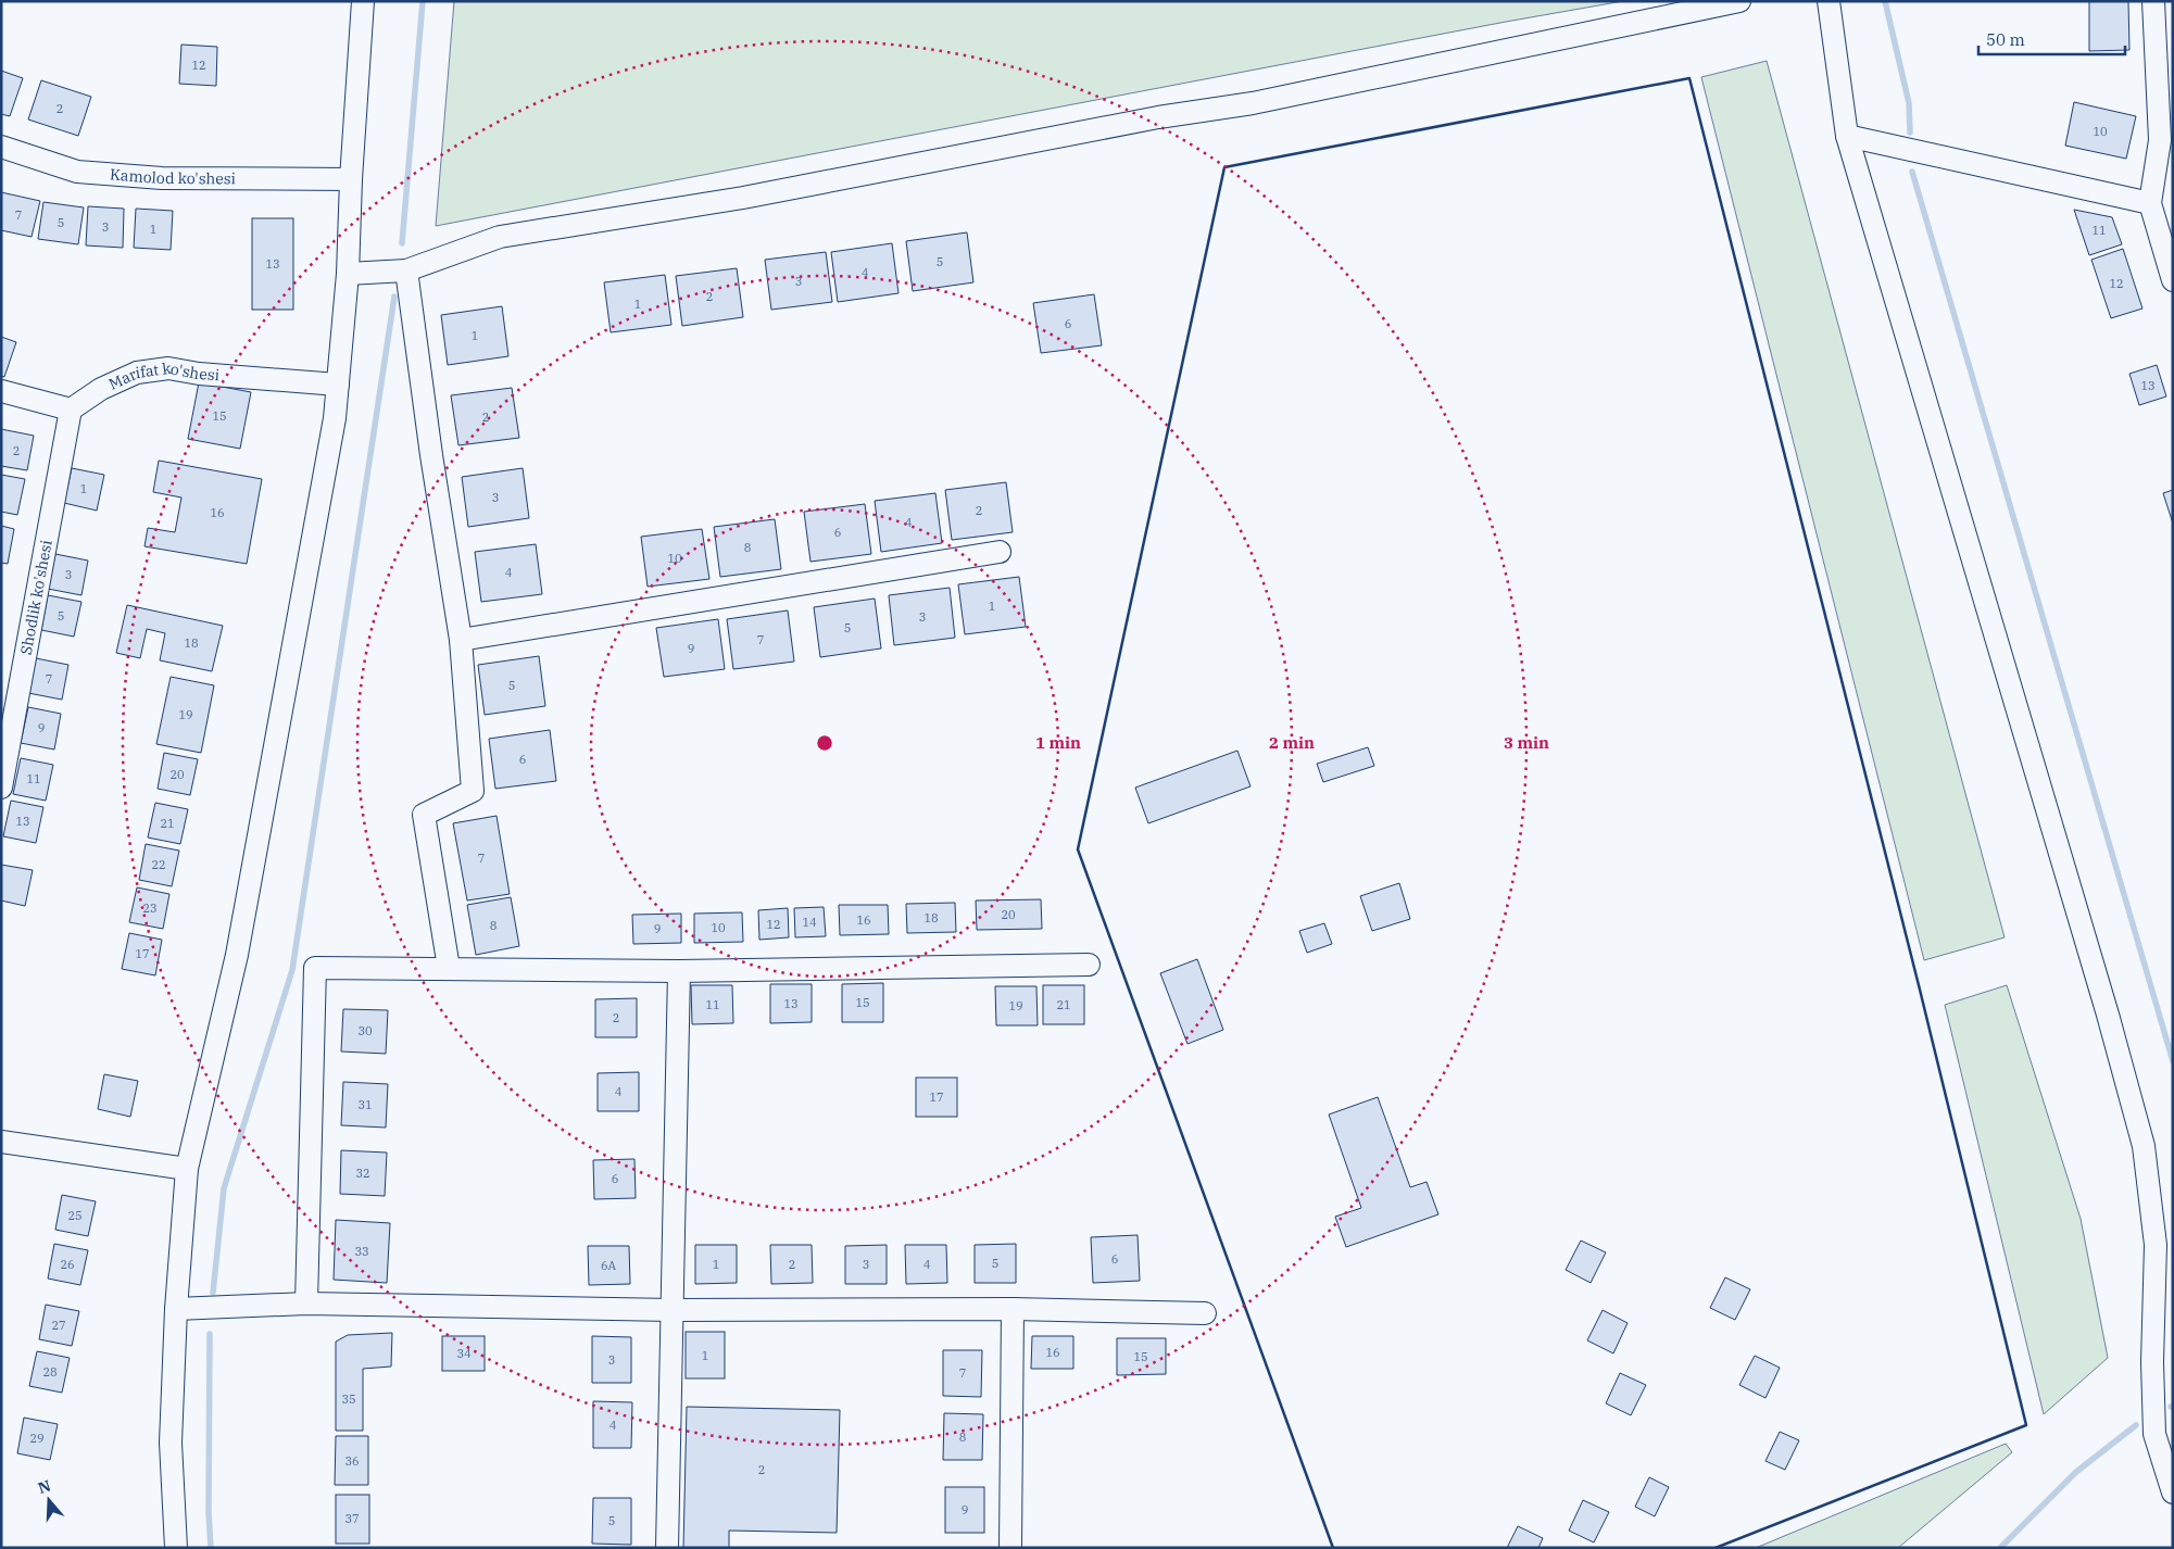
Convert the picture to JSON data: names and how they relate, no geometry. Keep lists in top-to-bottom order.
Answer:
{
  "streets": {
    "street": ["Kamolod ko'shesi", "Marifat ko'shesi", "Shodlik ko'shesi"]
  },
  "crossings": [
    ["Marifat ko'shesi", "Shodlik ko'shesi"]
  ],
  "house_numbers": [
    "12",
    "2",
    "10",
    "7",
    "5",
    "3",
    "1",
    "11",
    "5",
    "13",
    "4",
    "3",
    "12",
    "2",
    "1",
    "6",
    "1",
    "13",
    "15",
    "2",
    "2",
    "1",
    "3",
    "2",
    "16",
    "4",
    "6",
    "8",
    "10",
    "4",
    "3",
    "1",
    "5",
    "3",
    "5",
    "7",
    "18",
    "9",
    "7",
    "5",
    "19",
    "9",
    "6",
    "20",
    "11",
    "13",
    "21",
    "7",
    "22",
    "23",
    "20",
    "18",
    "16",
    "14",
    "12",
    "8",
    "10",
    "9",
    "17",
    "15",
    "13",
    "11",
    "21",
    "19",
    "2",
    "30",
    "4",
    "17",
    "31",
    "32",
    "6",
    "25",
    "33",
    "6",
    "5",
    "26",
    "1",
    "2",
    "3",
    "4",
    "6A",
    "27",
    "16",
    "34",
    "1",
    "15",
    "3",
    "28",
    "7",
    "35",
    "4",
    "8",
    "29",
    "36",
    "2",
    "9",
    "37",
    "5"
  ],
  "scale_bar": "50 m",
  "north": "top",
  "rings": ["1 min", "2 min", "3 min"]
}
